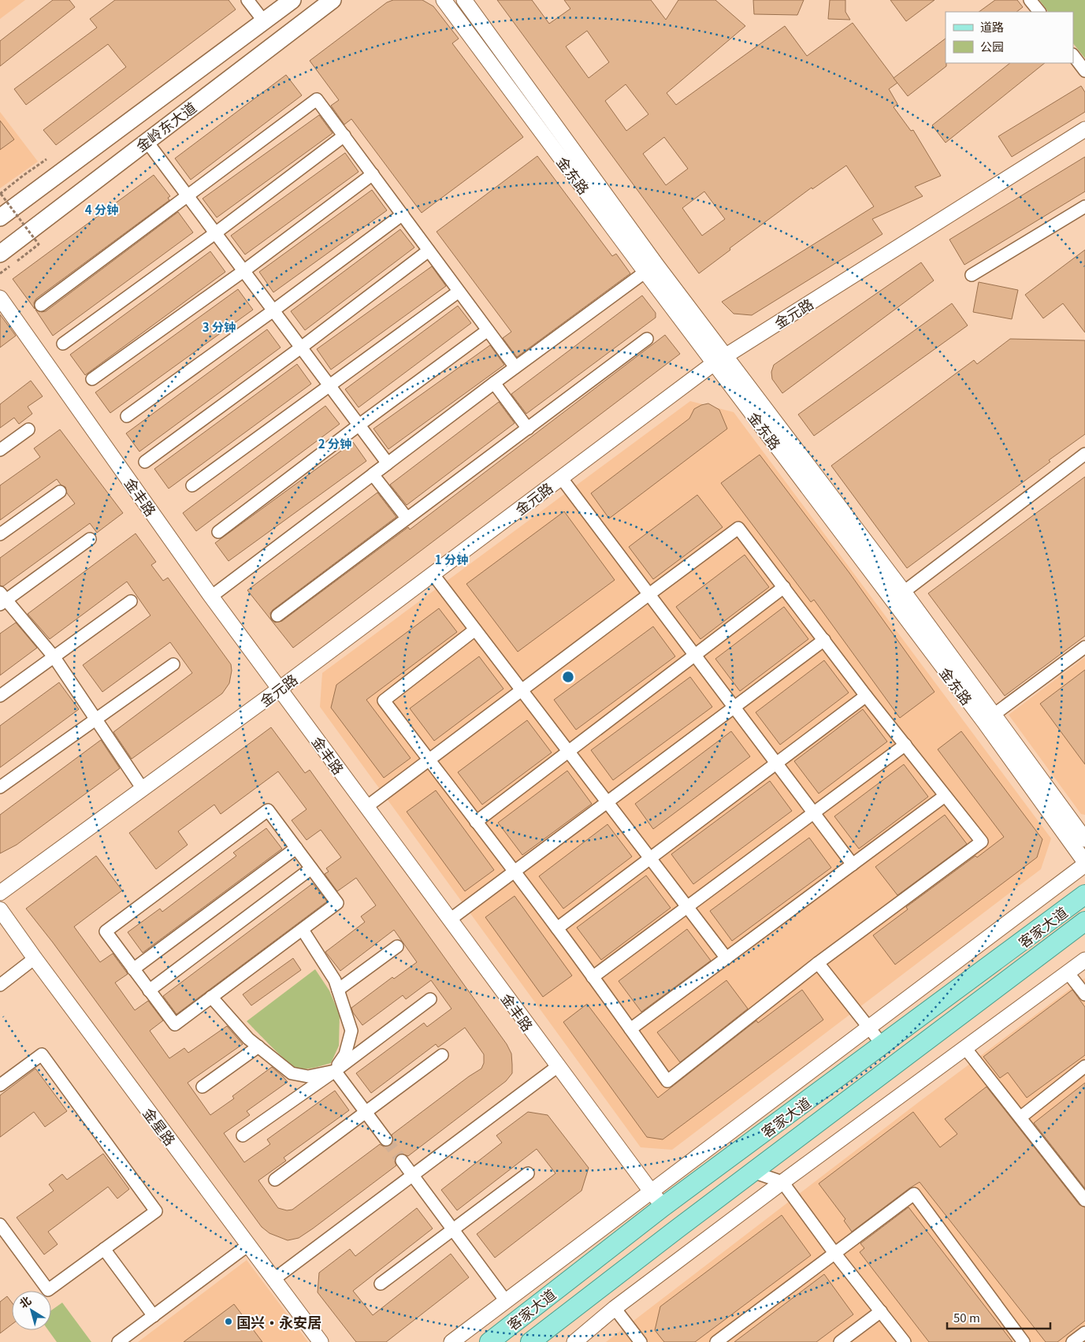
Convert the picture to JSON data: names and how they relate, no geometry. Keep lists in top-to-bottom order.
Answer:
{
  "streets": {
    "main road": ["金岭东大道", "客家大道"],
    "street": [
      "金东路",
      "金元路",
      "金丰路",
      "金星路"
    ]
  },
  "crossings": [
    ["金东路", "金元路"],
    ["金元路", "金丰路"],
    ["金丰路", "客家大道"]
  ],
  "places": ["国兴·永安居"],
  "legend": ["道路", "公园"],
  "scale_bar": "50 m",
  "north": "top left",
  "rings": [
    "4 分钟",
    "3 分钟",
    "2 分钟",
    "1 分钟"
  ]
}
